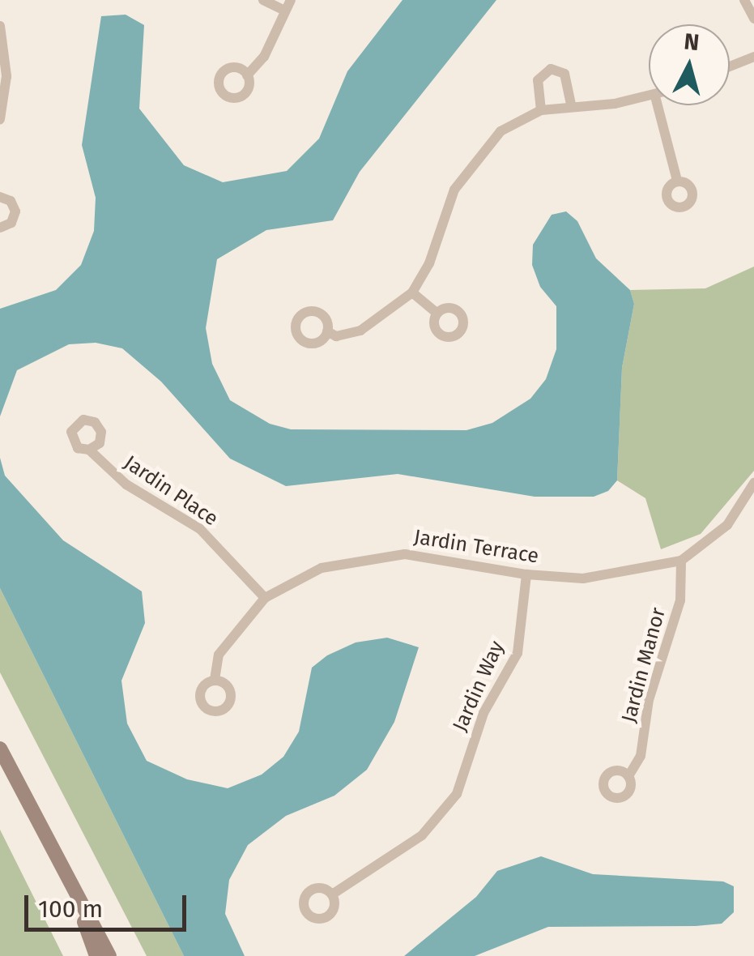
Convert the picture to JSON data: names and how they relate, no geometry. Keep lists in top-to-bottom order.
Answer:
{
  "streets": {
    "street": [
      "Jardin Place",
      "Jardin Terrace",
      "Jardin Manor",
      "Jardin Way"
    ]
  },
  "crossings": [
    ["Jardin Place", "Jardin Terrace"],
    ["Jardin Terrace", "Jardin Manor"],
    ["Jardin Terrace", "Jardin Way"]
  ],
  "scale_bar": "100 m",
  "north": "top"
}
